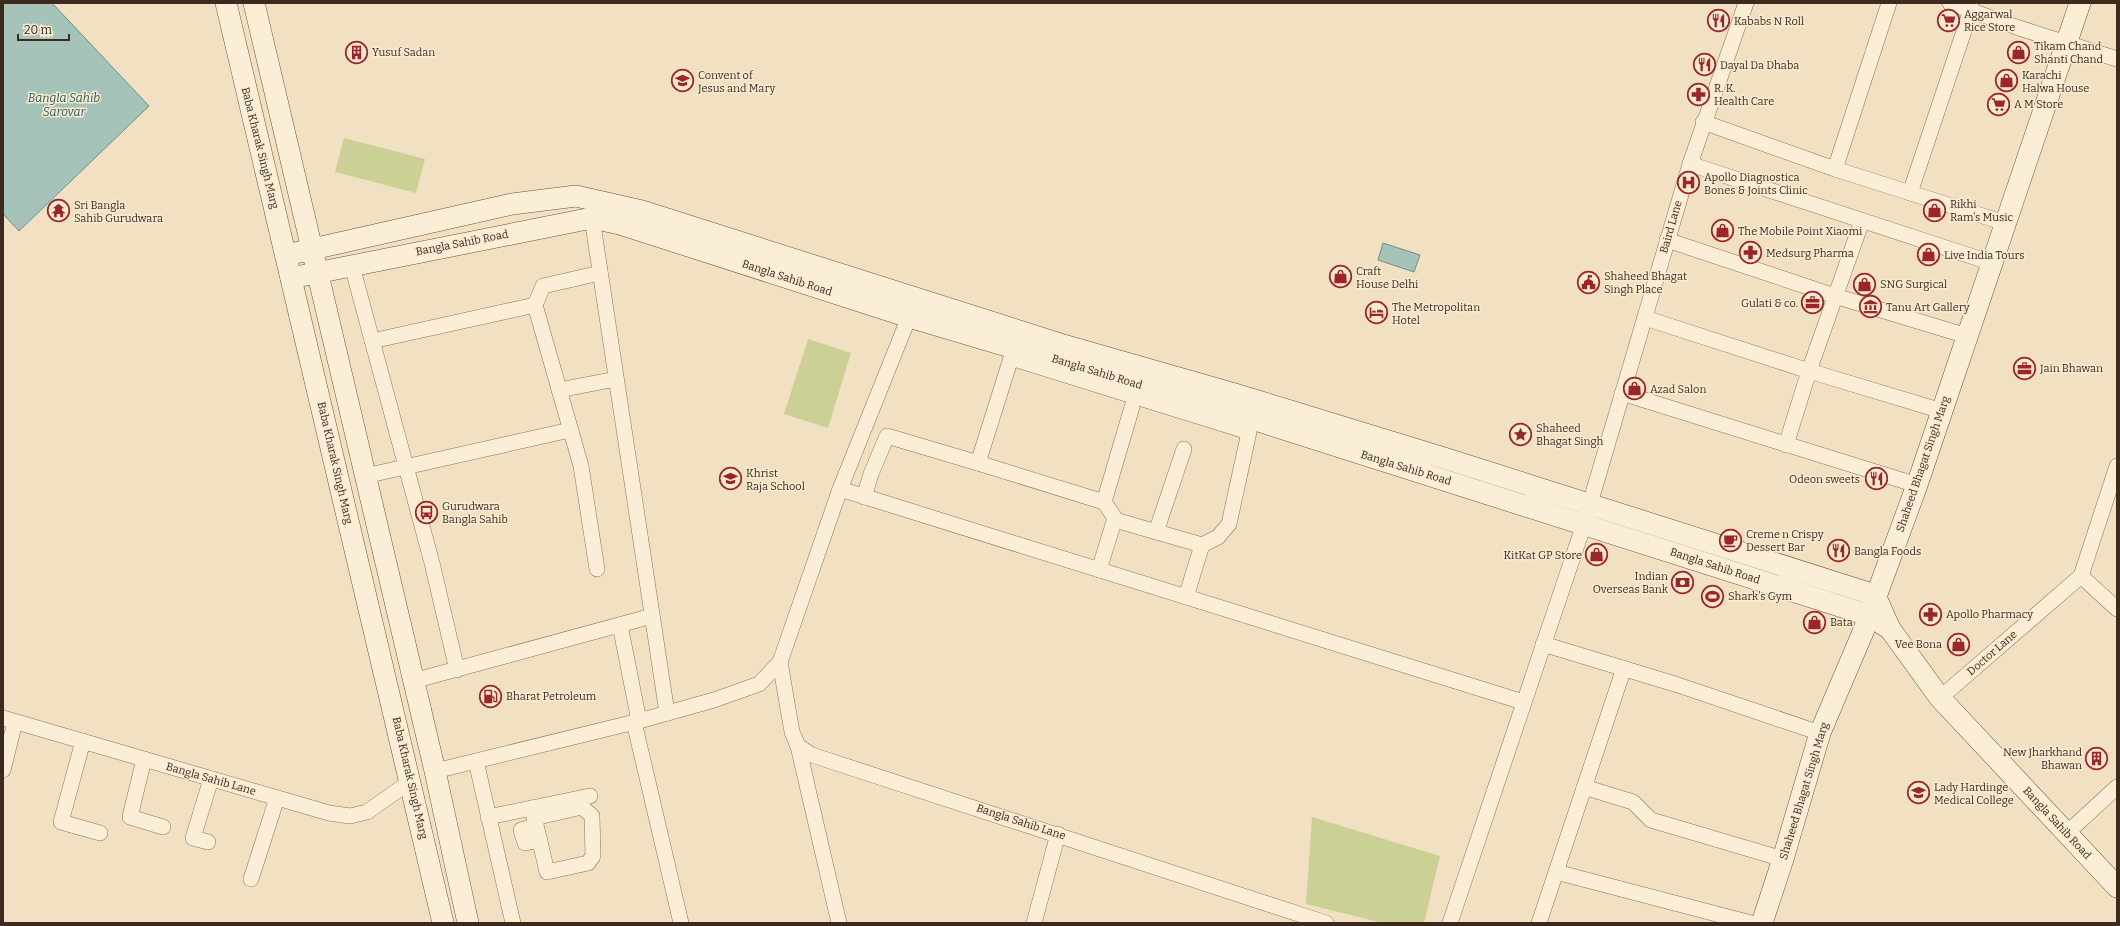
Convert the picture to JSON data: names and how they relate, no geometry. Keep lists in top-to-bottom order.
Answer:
{
  "streets": {
    "street": [
      "Baba Kharak Singh Marg",
      "Baird Lane",
      "Bangla Sahib Road",
      "Shaheed Bhagat Singh Marg",
      "Doctor Lane",
      "Bangla Sahib Lane"
    ]
  },
  "crossings": [
    ["Baba Kharak Singh Marg", "Bangla Sahib Road"],
    ["Baba Kharak Singh Marg", "Bangla Sahib Lane"],
    ["Baird Lane", "Bangla Sahib Road"],
    ["Bangla Sahib Road", "Shaheed Bhagat Singh Marg"],
    ["Bangla Sahib Road", "Doctor Lane"]
  ],
  "water": ["Bangla Sahib Sarovar"],
  "places": {
    "supermarket": ["Aggarwal Rice Store", "A M Store"],
    "restaurant": [
      "Kababs N Roll",
      "Dayal Da Dhaba",
      "Odeon sweets",
      "Bangla Foods"
    ],
    "building": ["Yusuf Sadan", "New Jharkhand Bhawan"],
    "shop": [
      "Tikam Chand Shanti Chand",
      "Karachi Halwa House",
      "Rikhi Ram's Music",
      "The Mobile Point Xiaomi",
      "Live India Tours",
      "Craft House Delhi",
      "SNG Surgical",
      "Azad Salon",
      "KitKat GP Store",
      "Bata",
      "Vee Bona"
    ],
    "school or university": ["Convent of Jesus and Mary", "Khrist Raja School", "Lady Hardinge Medical College"],
    "pharmacy": ["R. K. Health Care", "Medsurg Pharma", "Apollo Pharmacy"],
    "hospital": ["Apollo Diagnostica Bones & Joints Clinic"],
    "temple": ["Sri Bangla Sahib Gurudwara"],
    "public building": ["Shaheed Bhagat Singh Place"],
    "office": ["Gulati & co.", "Jain Bhawan"],
    "museum": ["Tanu Art Gallery"],
    "hotel": ["The Metropolitan Hotel"],
    "place": ["Shaheed Bhagat Singh"],
    "bus stop": ["Gurudwara Bangla Sahib"],
    "cafe": ["Creme n Crispy Dessert Bar"],
    "bank": ["Indian Overseas Bank"],
    "sports": ["Shark's Gym"],
    "fuel station": ["Bharat Petroleum"]
  },
  "scale_bar": "20 m"
}
